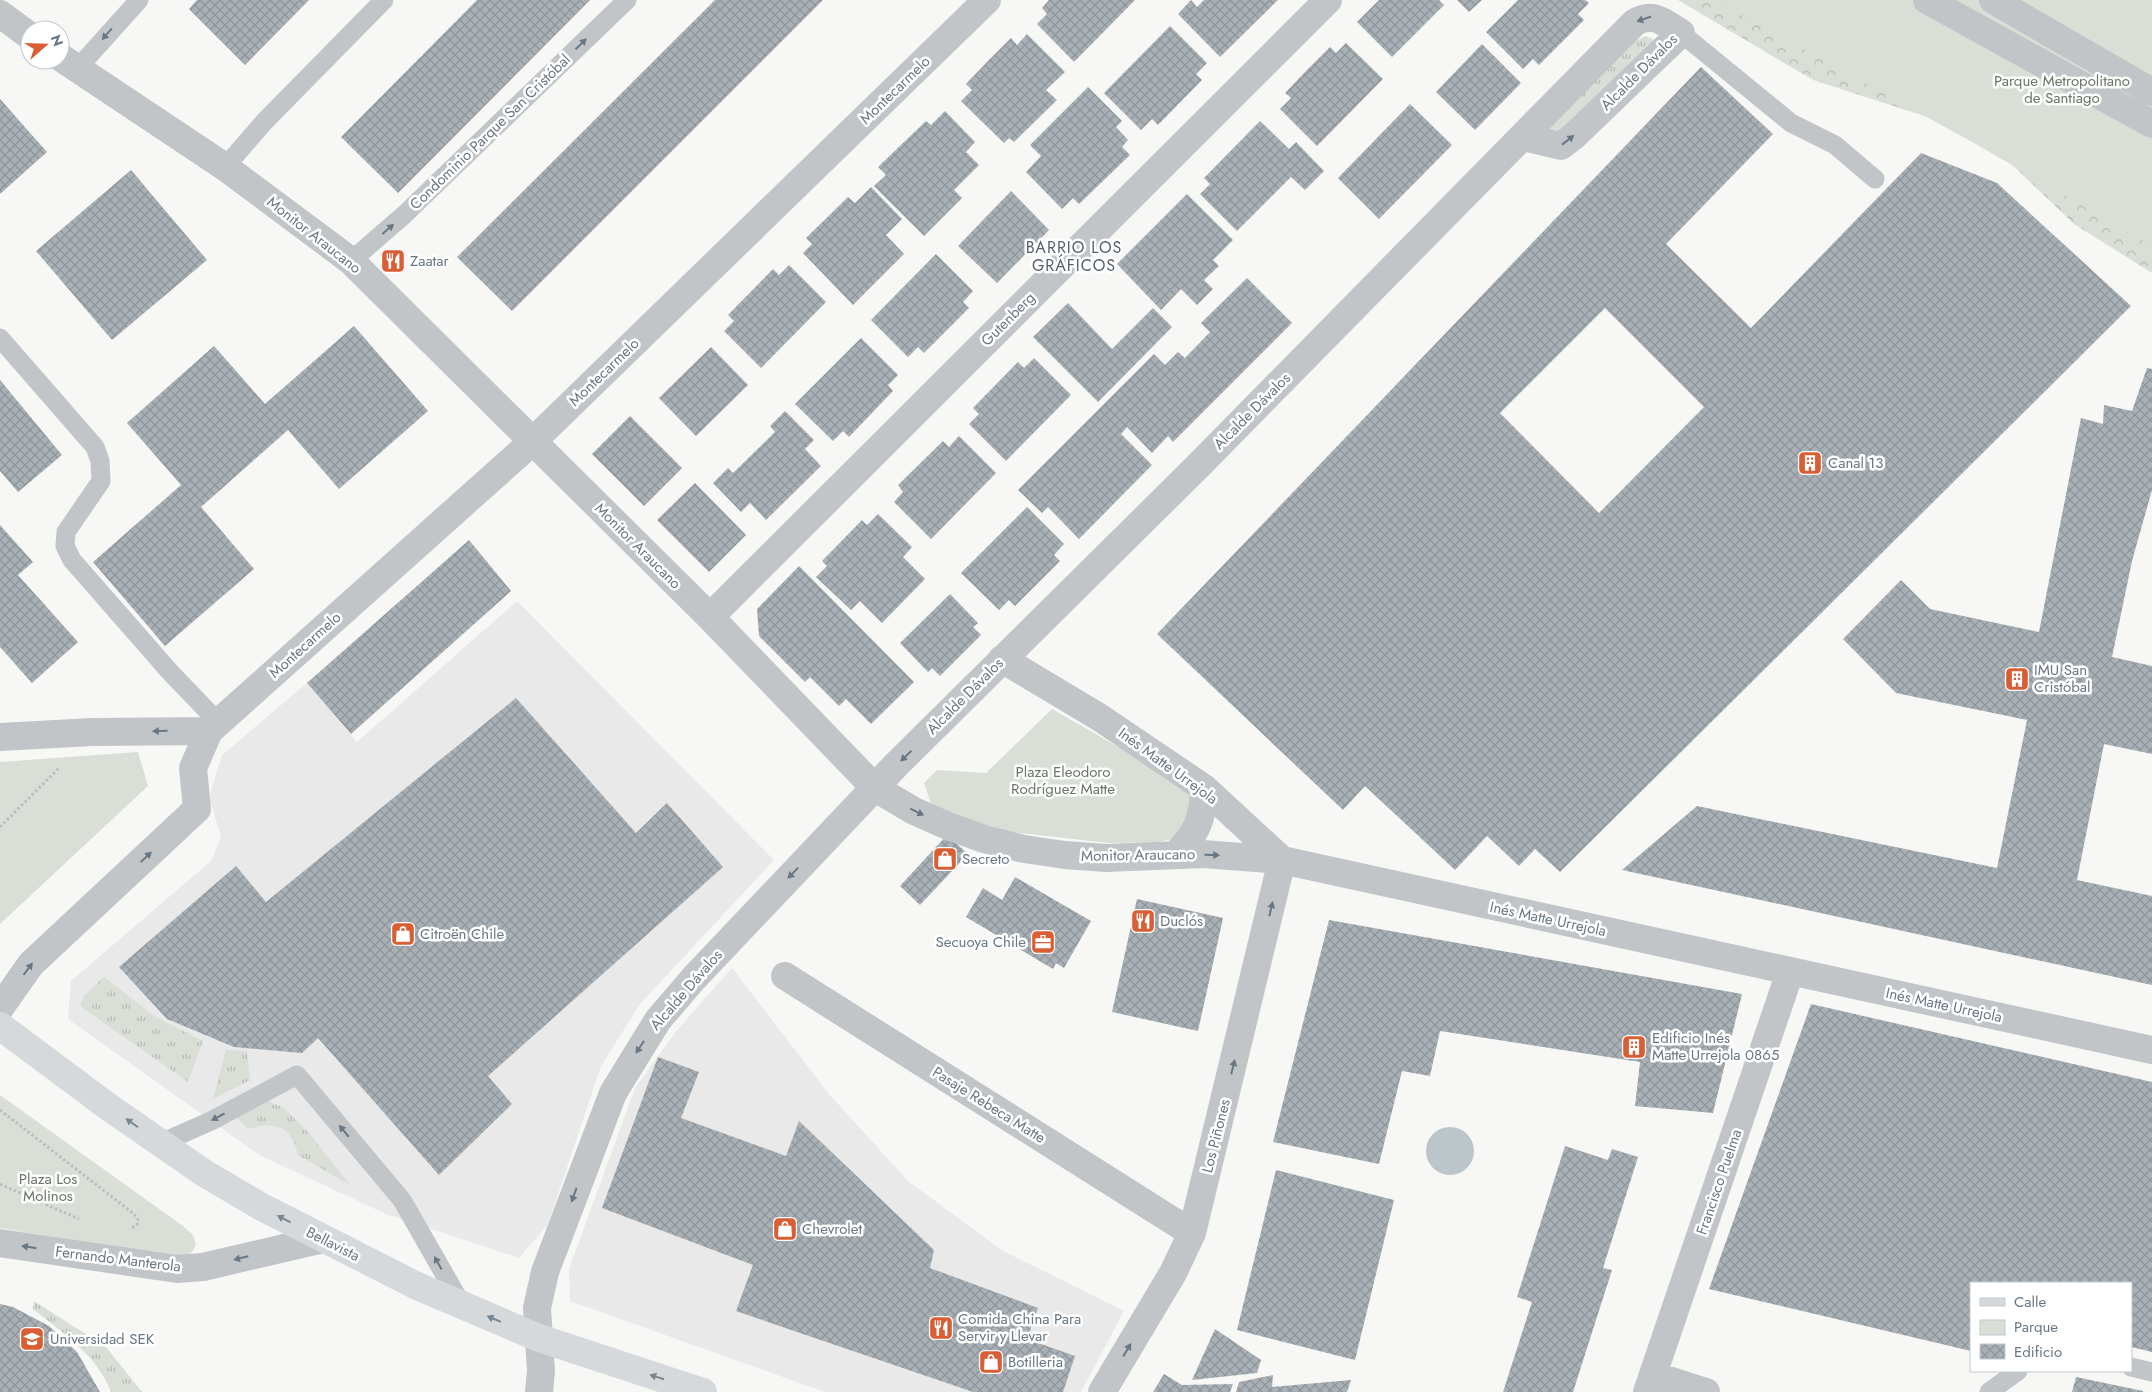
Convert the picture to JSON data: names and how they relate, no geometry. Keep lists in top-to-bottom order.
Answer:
{
  "streets": {
    "main road": ["Bellavista"],
    "street": [
      "Alcalde Dávalos",
      "Montecarmelo",
      "Monitor Araucano",
      "Gutenberg",
      "Inés Matte Urrejola",
      "Pasaje Rebeca Matte",
      "Los Piñones",
      "Francisco Puelma",
      "Fernando Manterola"
    ],
    "lane": ["Condominio Parque San Cristóbal"]
  },
  "crossings": [
    ["Alcalde Dávalos", "Monitor Araucano"],
    ["Alcalde Dávalos", "Inés Matte Urrejola"],
    ["Alcalde Dávalos", "Bellavista"],
    ["Montecarmelo", "Monitor Araucano"],
    ["Condominio Parque San Cristóbal", "Monitor Araucano"],
    ["Monitor Araucano", "Gutenberg"],
    ["Monitor Araucano", "Inés Matte Urrejola"],
    ["Monitor Araucano", "Los Piñones"],
    ["Inés Matte Urrejola", "Los Piñones"],
    ["Inés Matte Urrejola", "Francisco Puelma"],
    ["Pasaje Rebeca Matte", "Los Piñones"],
    ["Bellavista", "Fernando Manterola"]
  ],
  "one_way": ["Los Piñones", "Bellavista", "Fernando Manterola"],
  "districts": ["BARRIO LOS GRÁFICOS"],
  "parks": ["Parque Metropolitano de Santiago", "Plaza Eleodoro Rodríguez Matte", "Plaza Los Molinos"],
  "places": {
    "restaurant": ["Zaatar", "Duclós", "Comida China Para Servir y Llevar"],
    "building": ["Canal 13", "IMU San Cristóbal", "Edificio Inés Matte Urrejola 0865"],
    "shop": [
      "Secreto",
      "Citroën Chile",
      "Chevrolet",
      "Botilleria"
    ],
    "office": ["Secuoya Chile"],
    "school or university": ["Universidad SEK"]
  },
  "legend": ["Calle", "Parque", "Edificio"],
  "north": "right"
}
